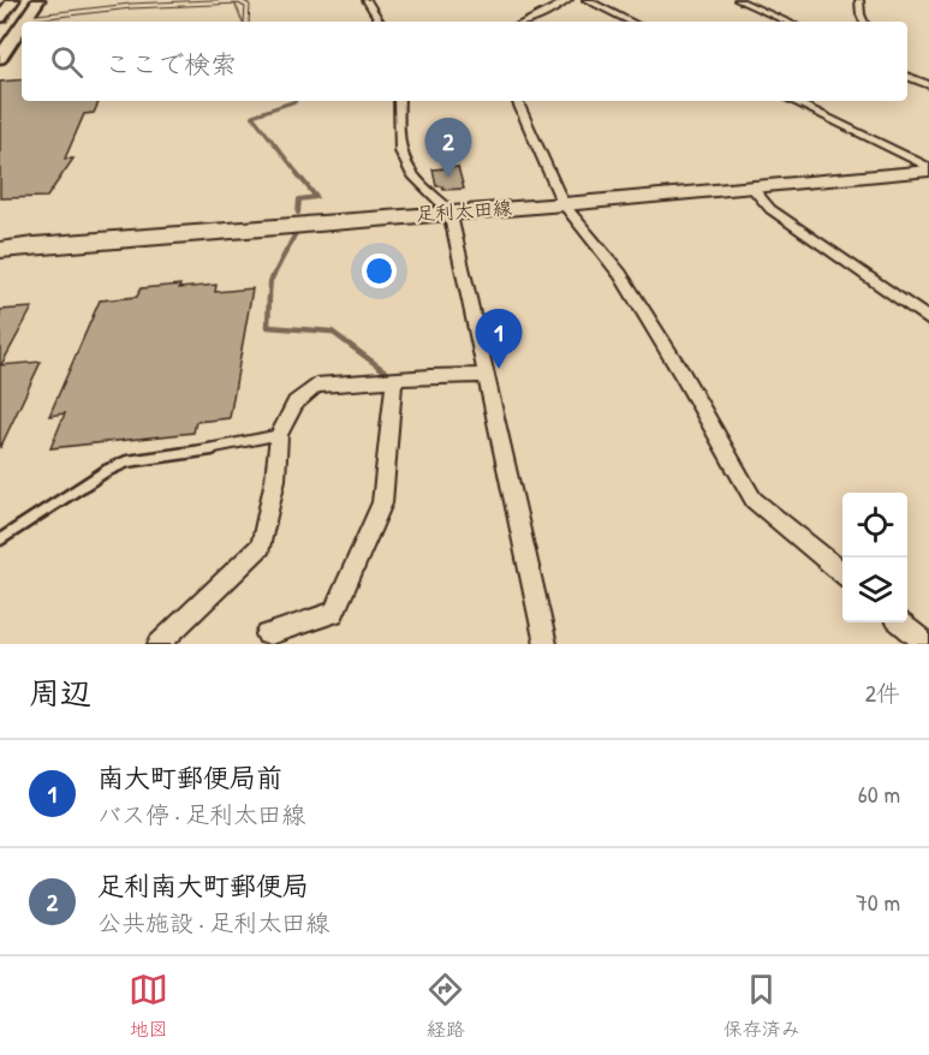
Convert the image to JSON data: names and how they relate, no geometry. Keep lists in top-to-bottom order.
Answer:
{
  "streets": {
    "main road": ["足利太田線"]
  },
  "page": {
    "search": "ここで検索",
    "pins": ["2", "1"],
    "heading": ["周辺", "2件"],
    "list": [
      {
        "mark": "1",
        "name": "南大町郵便局前",
        "note": "バス停 · 足利太田線",
        "value": "60 m"
      },
      {
        "mark": "2",
        "name": "足利南大町郵便局",
        "note": "公共施設 · 足利太田線",
        "value": "70 m"
      }
    ],
    "nav": ["地図", "経路", "保存済み"]
  }
}
